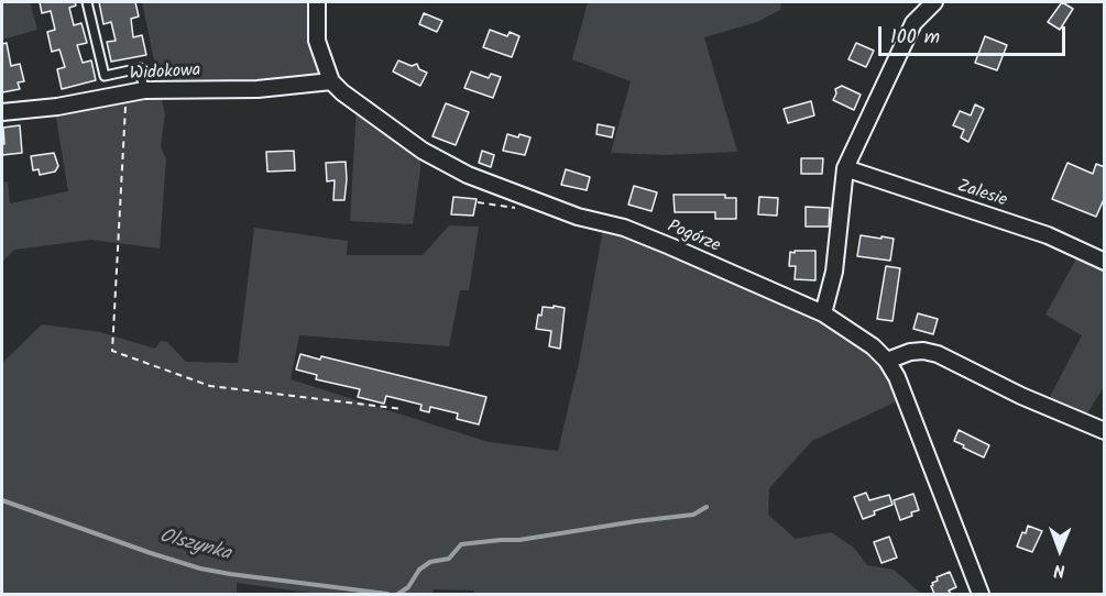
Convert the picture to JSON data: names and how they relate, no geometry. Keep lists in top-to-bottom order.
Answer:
{
  "streets": {
    "street": ["Widokowa", "Zalesie", "Pogórze"]
  },
  "crossings": [
    ["Widokowa", "Pogórze"]
  ],
  "water": ["Olszynka"],
  "scale_bar": "100 m",
  "north": "bottom"
}
